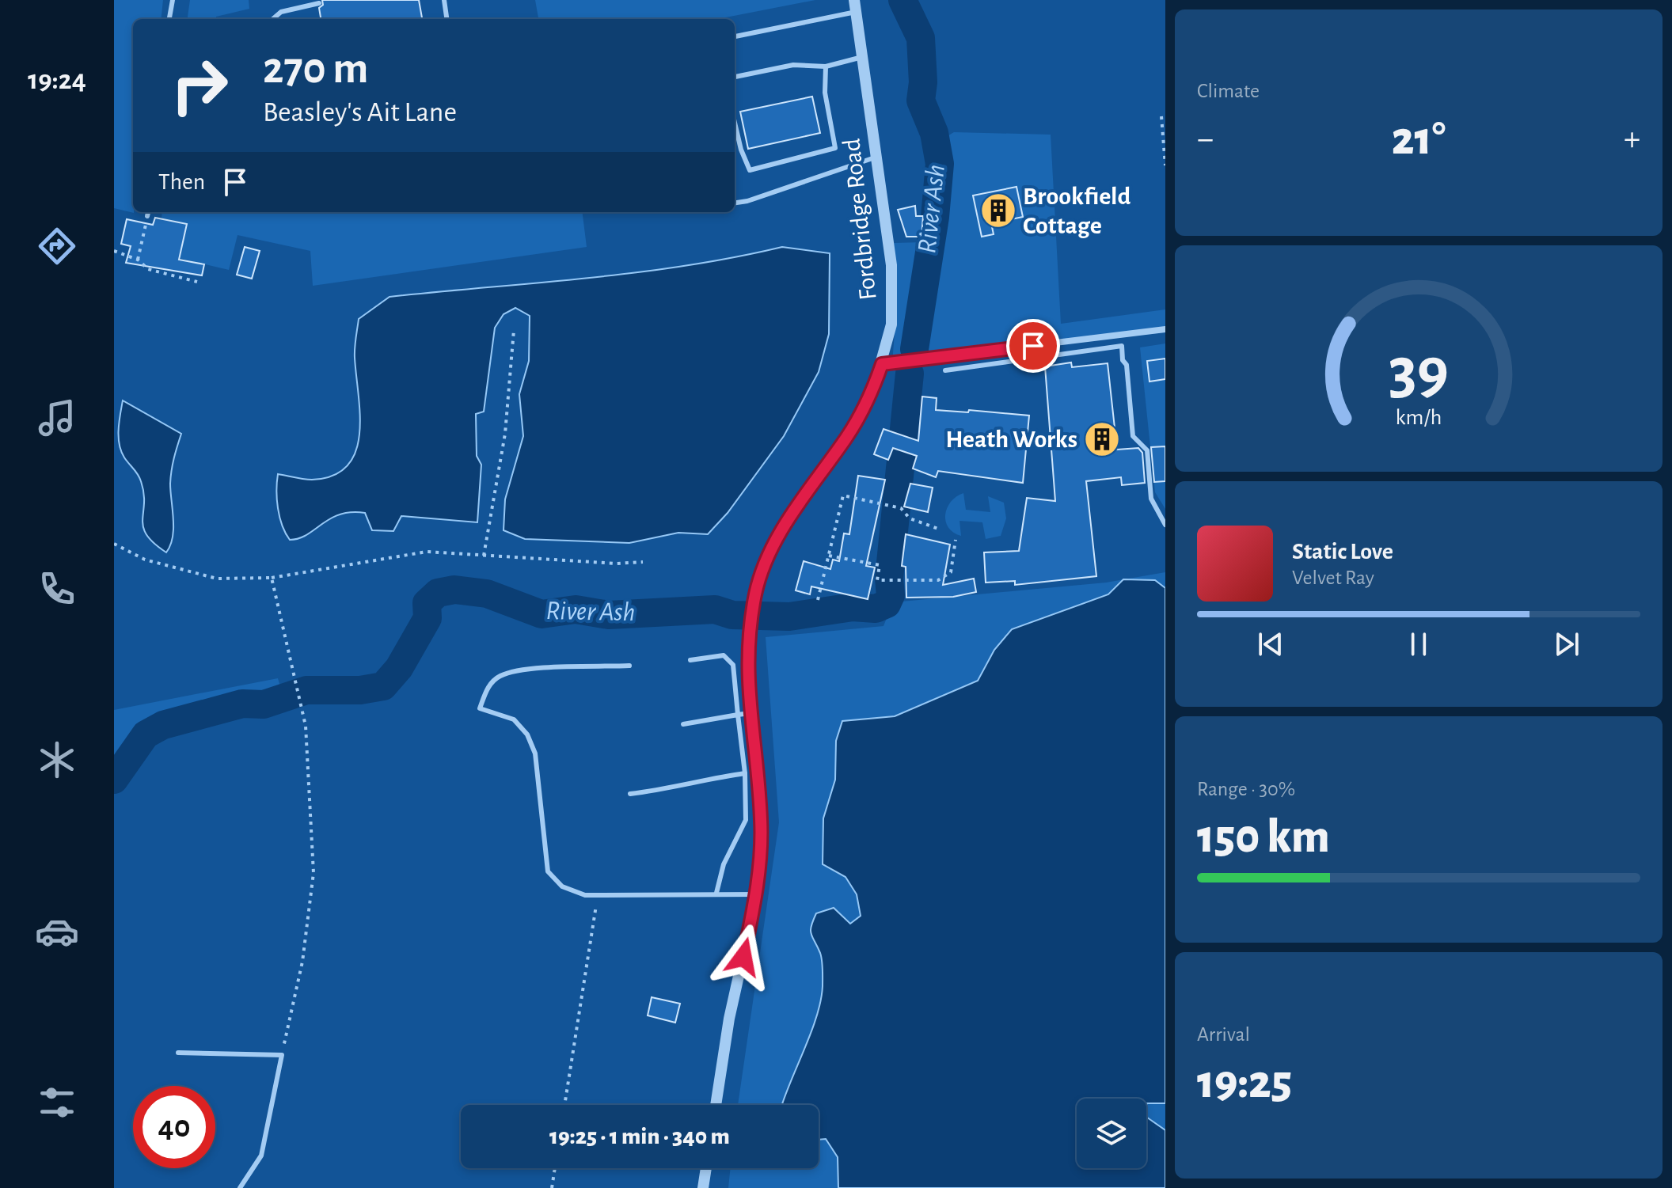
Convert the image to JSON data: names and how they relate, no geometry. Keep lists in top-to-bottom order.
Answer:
{
  "streets": {
    "street": ["Fordbridge Road"]
  },
  "water": ["River Ash"],
  "places": {
    "building": ["Brookfield Cottage", "Heath Works"]
  },
  "page": {
    "tabs": "19:24",
    "tile": [
      "Climate",
      ["Range · 30%", "150 km"],
      ["Arrival", "19:25"]
    ],
    "turn": ["270 m", "Beasley's Ait Lane"],
    "heat": ["−", "21°", "+"],
    "then": "Then",
    "song": ["Static Love", "Velvet Ray"],
    "limit": "40",
    "trip": "19:25 · 1 min · 340 m",
    "gauge": ["39", "km/h"]
  }
}
